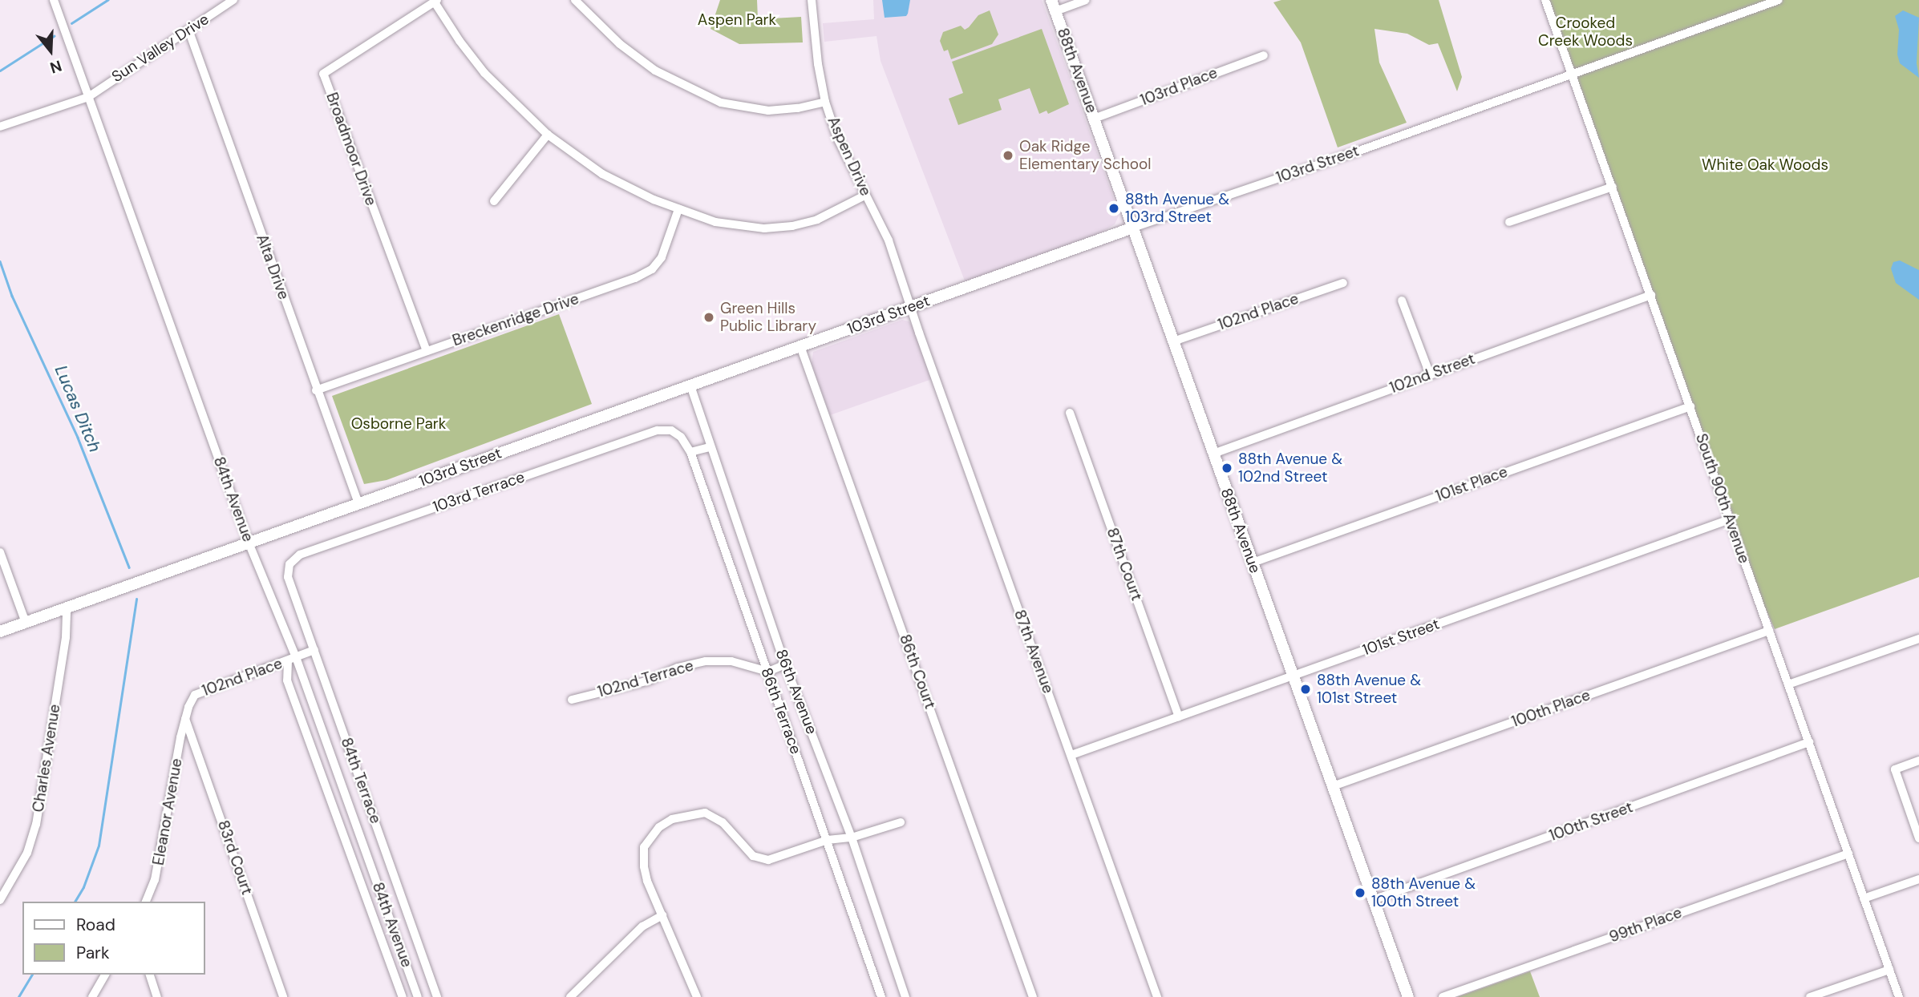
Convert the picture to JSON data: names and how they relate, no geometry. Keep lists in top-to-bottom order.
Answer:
{
  "streets": {
    "street": [
      "Sun Valley Drive",
      "88th Avenue",
      "103rd Place",
      "Broadmoor Drive",
      "Aspen Drive",
      "103rd Street",
      "Alta Drive",
      "102nd Place",
      "Breckenridge Drive",
      "102nd Street",
      "101st Place",
      "103rd Terrace",
      "South 90th Avenue",
      "84th Avenue",
      "87th Court",
      "101st Street",
      "87th Avenue",
      "86th Court",
      "102nd Terrace",
      "86th Avenue",
      "100th Place",
      "86th Terrace",
      "Charles Avenue",
      "84th Terrace",
      "Eleanor Avenue",
      "100th Street",
      "83rd Court",
      "99th Place"
    ]
  },
  "crossings": [
    ["Sun Valley Drive", "Alta Drive"],
    ["Sun Valley Drive", "84th Avenue"],
    ["88th Avenue", "103rd Place"],
    ["88th Avenue", "103rd Street"],
    ["88th Avenue", "102nd Place"],
    ["88th Avenue", "102nd Street"],
    ["88th Avenue", "101st Place"],
    ["88th Avenue", "101st Street"],
    ["88th Avenue", "100th Place"],
    ["88th Avenue", "100th Street"],
    ["Broadmoor Drive", "Breckenridge Drive"],
    ["Aspen Drive", "103rd Street"],
    ["Aspen Drive", "87th Avenue"],
    ["103rd Street", "Alta Drive"],
    ["103rd Street", "South 90th Avenue"],
    ["103rd Street", "84th Avenue"],
    ["103rd Street", "87th Avenue"],
    ["103rd Street", "86th Court"],
    ["103rd Street", "86th Avenue"],
    ["103rd Street", "Charles Avenue"],
    ["Alta Drive", "Breckenridge Drive"],
    ["102nd Place", "84th Avenue"],
    ["102nd Place", "84th Terrace"],
    ["102nd Place", "Eleanor Avenue"],
    ["102nd Place", "83rd Court"],
    ["102nd Street", "South 90th Avenue"],
    ["101st Place", "South 90th Avenue"],
    ["103rd Terrace", "86th Terrace"],
    ["103rd Terrace", "84th Terrace"],
    ["South 90th Avenue", "101st Street"],
    ["South 90th Avenue", "100th Place"],
    ["South 90th Avenue", "100th Street"],
    ["South 90th Avenue", "99th Place"],
    ["87th Court", "101st Street"],
    ["101st Street", "87th Avenue"],
    ["102nd Terrace", "86th Terrace"],
    ["Eleanor Avenue", "83rd Court"]
  ],
  "water": ["Lucas Ditch"],
  "parks": [
    "Aspen Park",
    "Crooked Creek Woods",
    "White Oak Woods",
    "Osborne Park"
  ],
  "places": [
    "Oak Ridge Elementary School",
    "88th Avenue & 103rd Street",
    "Green Hills Public Library",
    "88th Avenue & 102nd Street",
    "88th Avenue & 101st Street",
    "88th Avenue & 100th Street"
  ],
  "legend": ["Road", "Park"],
  "north": "bottom"
}
